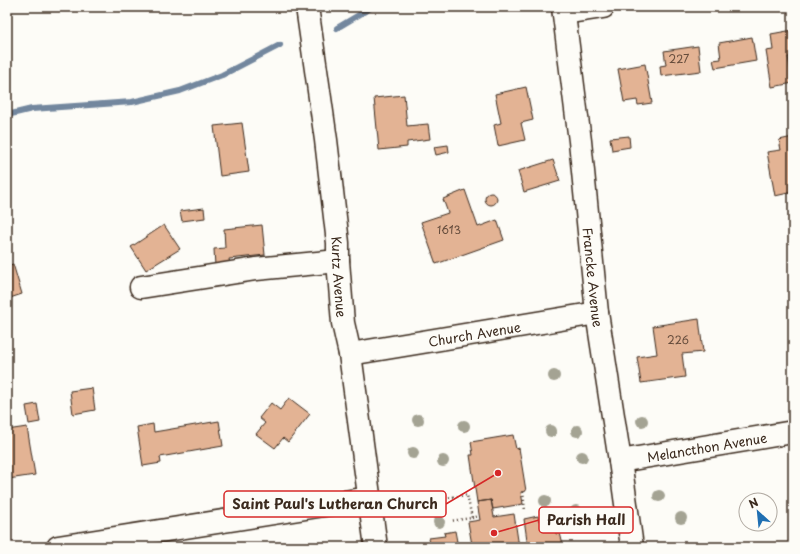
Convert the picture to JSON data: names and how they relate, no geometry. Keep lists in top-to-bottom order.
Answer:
{
  "streets": {
    "street": [
      "Kurtz Avenue",
      "Francke Avenue",
      "Church Avenue",
      "Melancthon Avenue"
    ]
  },
  "crossings": [
    ["Kurtz Avenue", "Church Avenue"],
    ["Francke Avenue", "Church Avenue"],
    ["Francke Avenue", "Melancthon Avenue"]
  ],
  "places": ["Saint Paul's Lutheran Church", "Parish Hall"],
  "house_numbers": ["227", "1613", "226"],
  "north": "top left"
}
